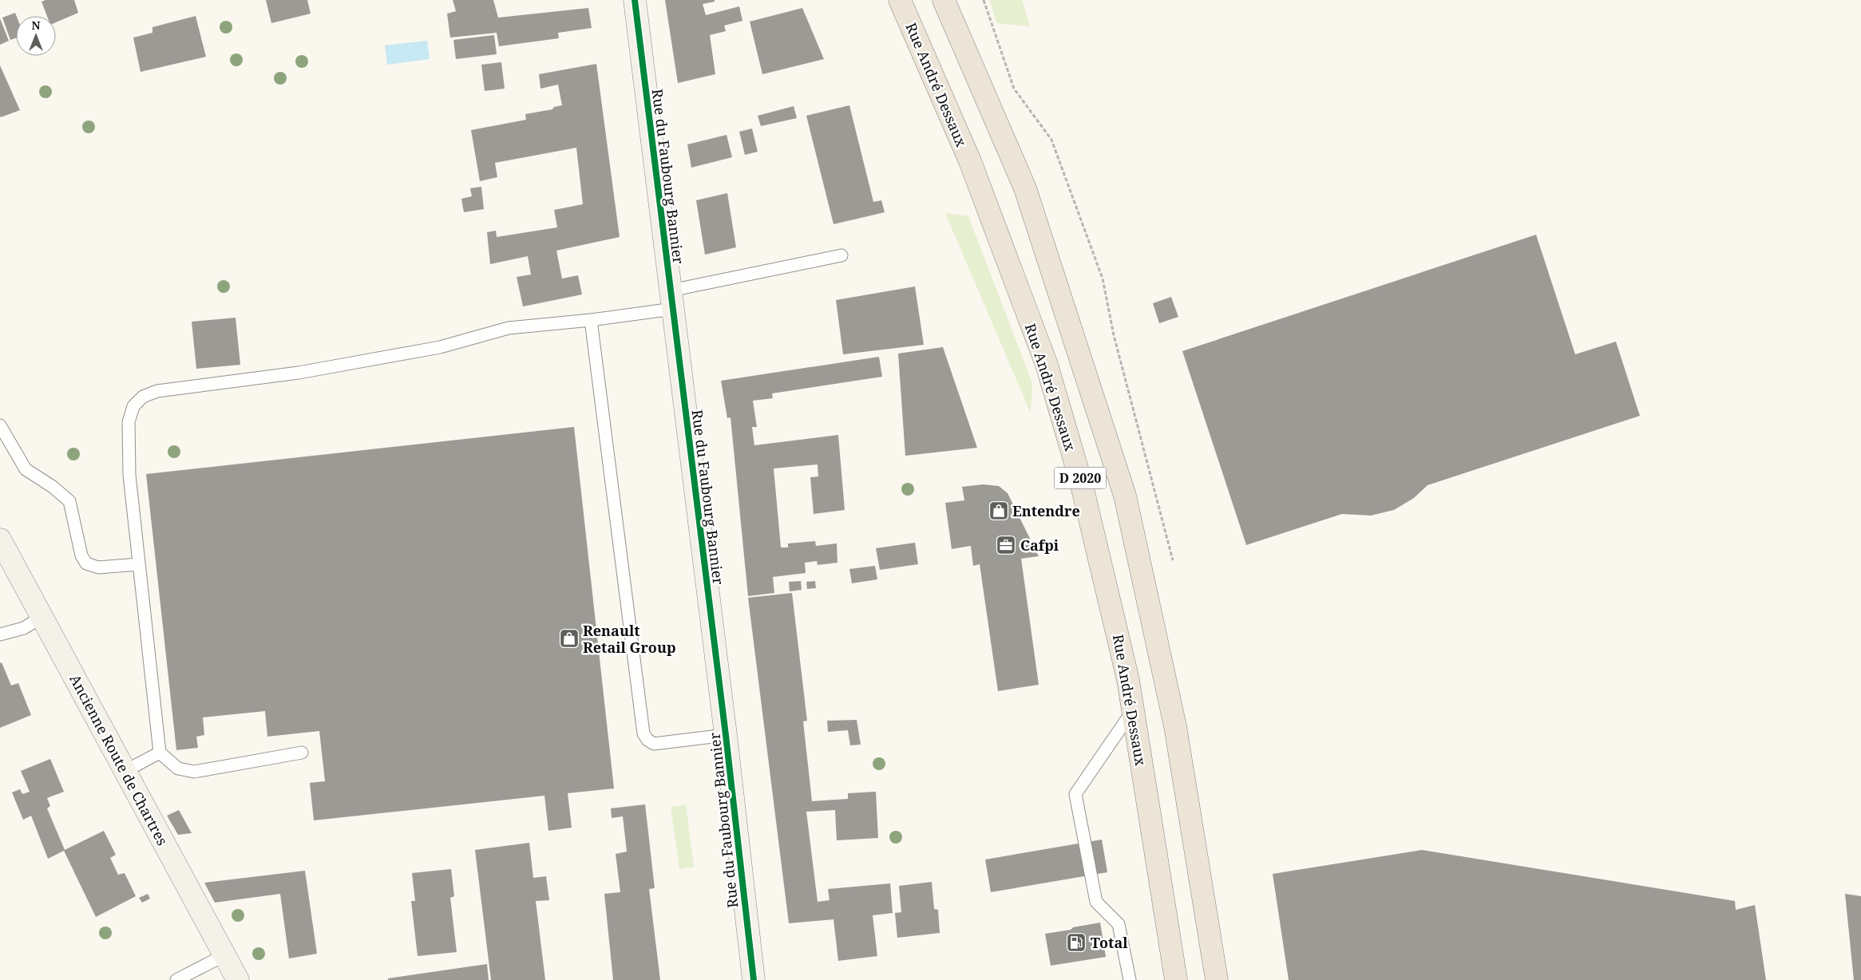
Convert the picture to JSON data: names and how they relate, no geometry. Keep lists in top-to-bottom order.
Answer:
{
  "streets": {
    "main road": [
      "Rue André Dessaux",
      "Rue du Faubourg Bannier",
      "D 2020",
      "Ancienne Route de Chartres"
    ]
  },
  "places": {
    "shop": ["Entendre", "Renault Retail Group"],
    "office": ["Cafpi"],
    "fuel station": ["Total"]
  },
  "north": "top"
}
